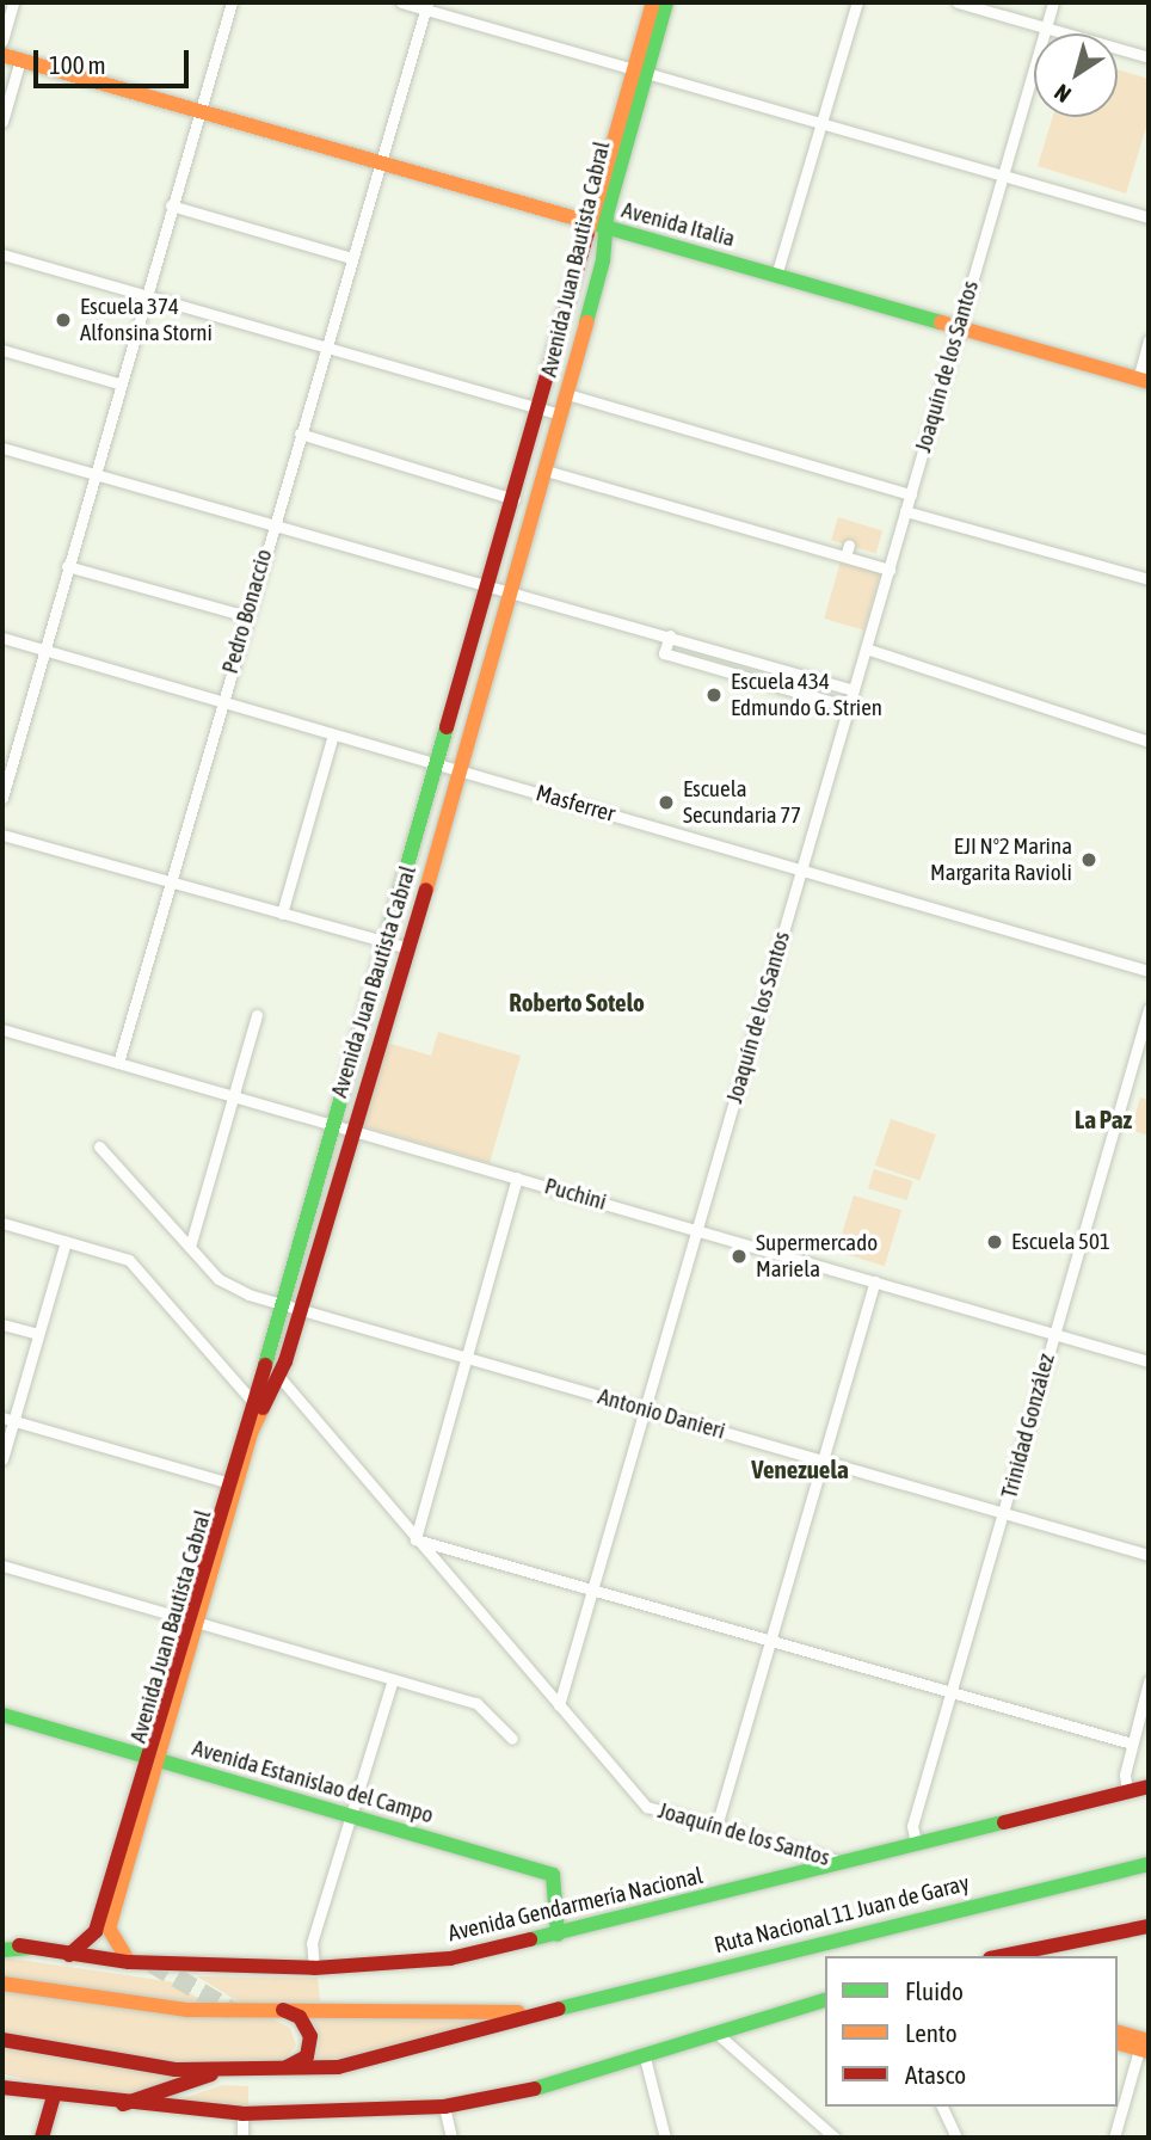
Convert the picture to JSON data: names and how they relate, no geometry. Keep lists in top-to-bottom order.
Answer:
{
  "streets": {
    "main road": [
      "Avenida Italia",
      "Avenida Juan Bautista Cabral",
      "Avenida Estanislao del Campo",
      "Avenida Gendarmería Nacional",
      "Ruta Nacional 11 Juan de Garay"
    ],
    "street": [
      "Joaquín de los Santos",
      "Pedro Bonaccio",
      "Masferrer",
      "Puchini",
      "Antonio Danieri",
      "Trinidad González"
    ]
  },
  "crossings": [
    ["Avenida Italia", "Avenida Juan Bautista Cabral"],
    ["Avenida Italia", "Joaquín de los Santos"],
    ["Avenida Italia", "Pedro Bonaccio"],
    ["Avenida Juan Bautista Cabral", "Masferrer"],
    ["Avenida Juan Bautista Cabral", "Puchini"],
    ["Avenida Juan Bautista Cabral", "Antonio Danieri"],
    ["Avenida Juan Bautista Cabral", "Avenida Estanislao del Campo"],
    ["Avenida Juan Bautista Cabral", "Avenida Gendarmería Nacional"],
    ["Joaquín de los Santos", "Masferrer"],
    ["Joaquín de los Santos", "Puchini"],
    ["Joaquín de los Santos", "Antonio Danieri"],
    ["Joaquín de los Santos", "Avenida Gendarmería Nacional"],
    ["Pedro Bonaccio", "Masferrer"],
    ["Pedro Bonaccio", "Puchini"],
    ["Puchini", "Trinidad González"],
    ["Antonio Danieri", "Trinidad González"],
    ["Trinidad González", "Avenida Gendarmería Nacional"],
    ["Avenida Estanislao del Campo", "Avenida Gendarmería Nacional"]
  ],
  "districts": ["Roberto Sotelo", "La Paz", "Venezuela"],
  "places": [
    "Escuela 374 Alfonsina Storni",
    "Escuela 434 Edmundo G. Strien",
    "Escuela Secundaria 77",
    "EJI N°2 Marina Margarita Ravioli",
    "Escuela 501",
    "Supermercado Mariela"
  ],
  "legend": ["Fluido", "Lento", "Atasco"],
  "scale_bar": "100 m",
  "north": "bottom left"
}
